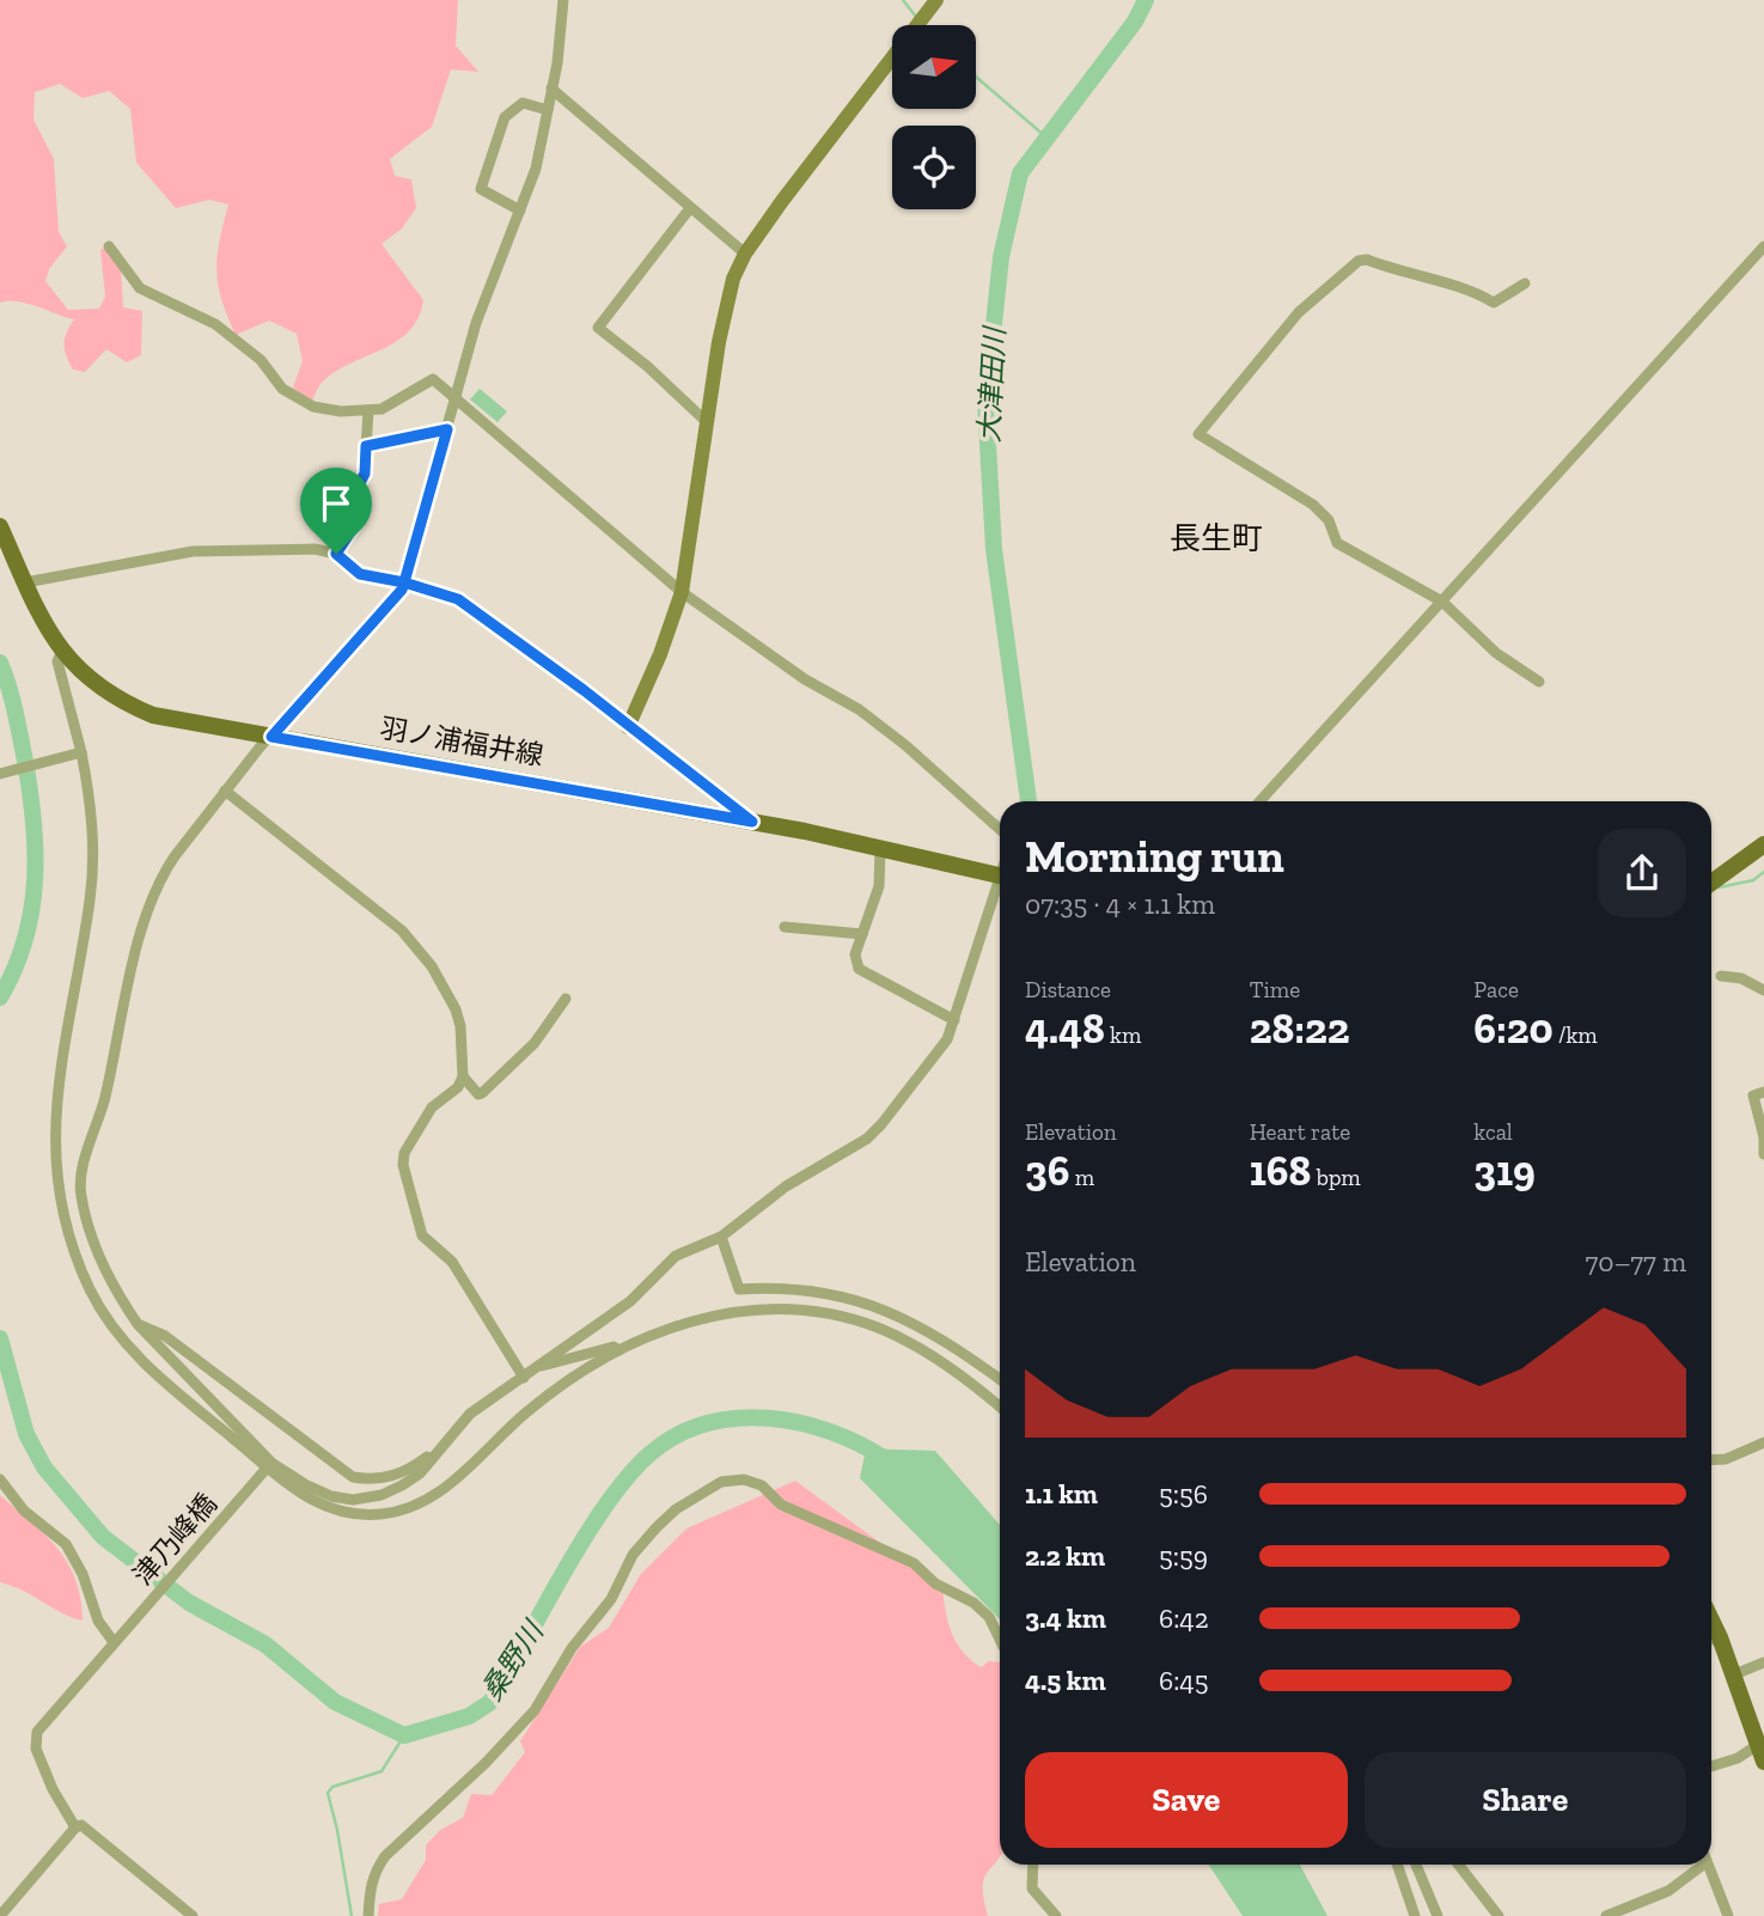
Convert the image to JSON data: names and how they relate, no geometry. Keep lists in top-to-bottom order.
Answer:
{
  "streets": {
    "main road": ["羽ノ浦福井線"],
    "street": ["津乃峰橋"]
  },
  "districts": ["長生町"],
  "water": ["大津田川", "桑野川"],
  "north": "right",
  "page": {
    "heading": ["Morning run", "07:35 · 4 × 1.1 km"],
    "stats": [
      ["Distance", "4.48 km"],
      ["Time", "28:22"],
      ["Pace", "6:20 /km"],
      ["Elevation", "36 m"],
      ["Heart rate", "168 bpm"],
      ["kcal", "319"]
    ],
    "chart": ["Elevation", "70–77 m"],
    "list": [
      {
        "name": "1.1 km",
        "note": "5:56"
      },
      {
        "name": "2.2 km",
        "note": "5:59"
      },
      {
        "name": "3.4 km",
        "note": "6:42"
      },
      {
        "name": "4.5 km",
        "note": "6:45"
      }
    ],
    "buttons": ["Save", "Share"]
  }
}
